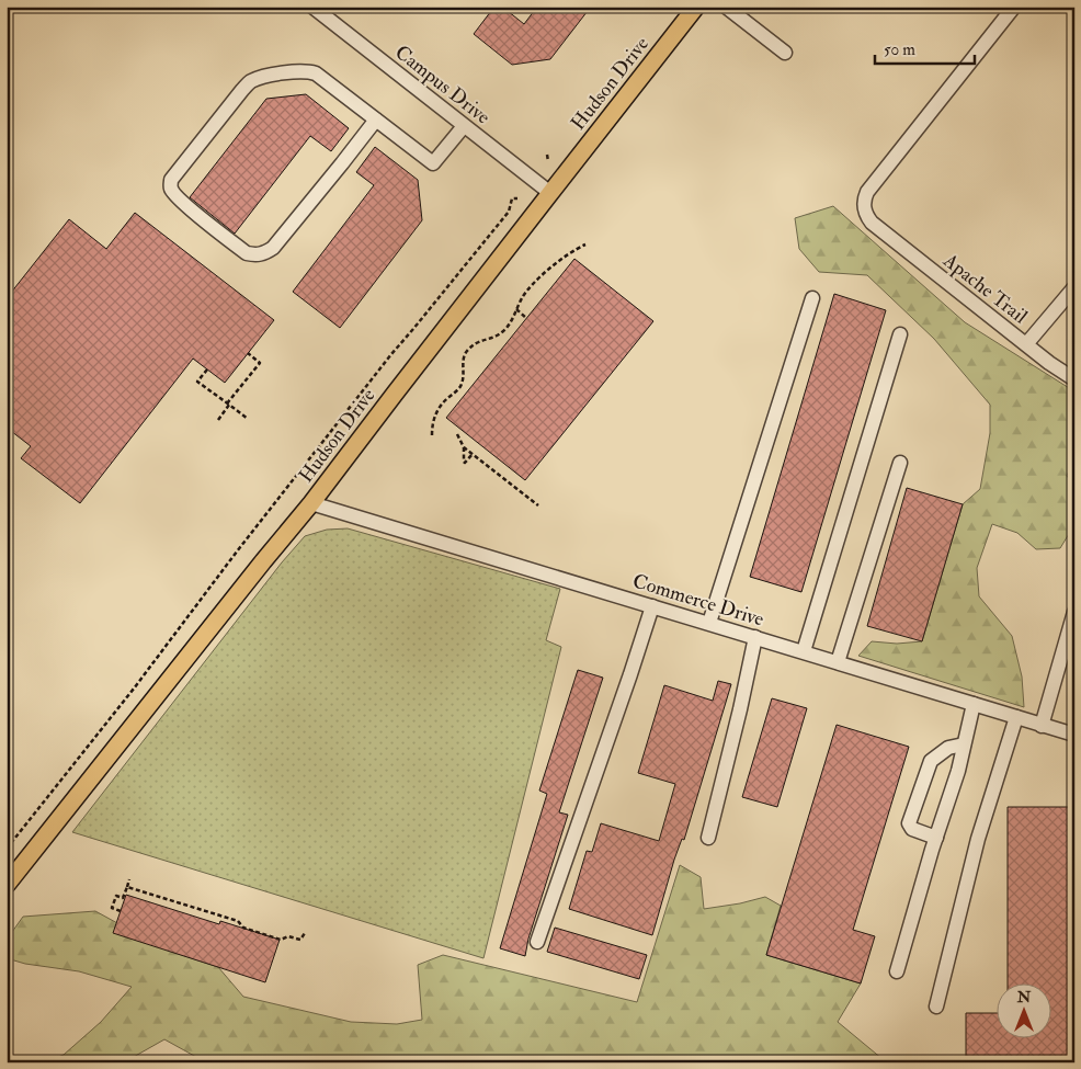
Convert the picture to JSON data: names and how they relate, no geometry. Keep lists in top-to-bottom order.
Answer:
{
  "streets": {
    "main road": ["Hudson Drive"],
    "street": ["Campus Drive", "Apache Trail", "Commerce Drive"]
  },
  "crossings": [
    ["Hudson Drive", "Campus Drive"],
    ["Hudson Drive", "Commerce Drive"]
  ],
  "scale_bar": "50 m",
  "north": "top"
}
